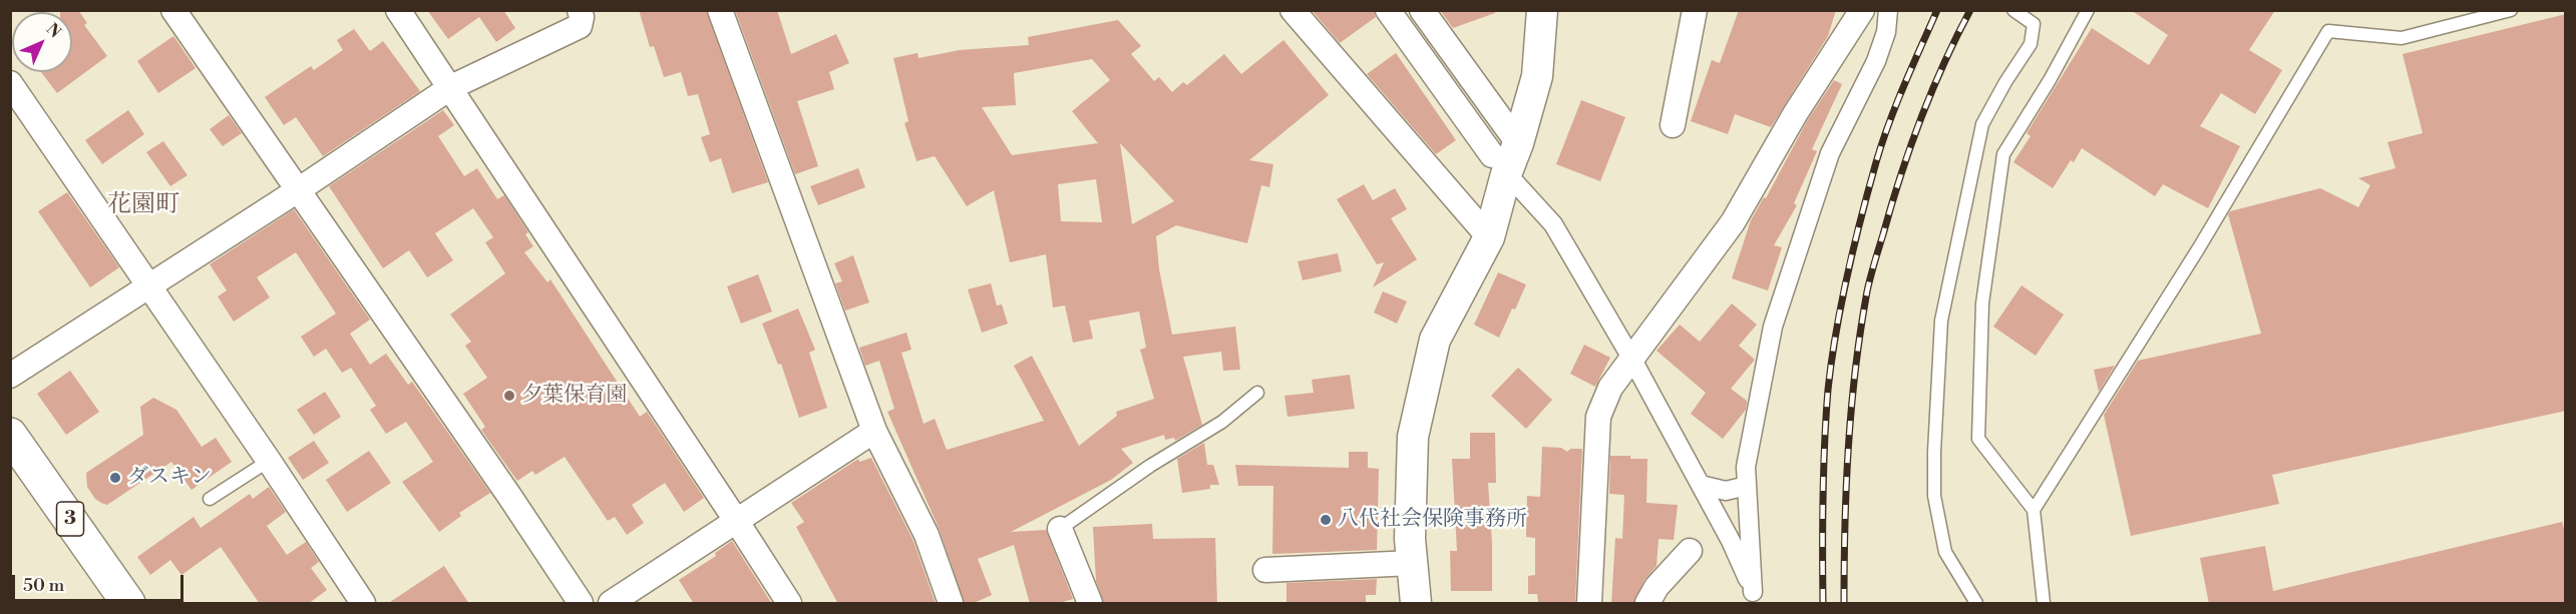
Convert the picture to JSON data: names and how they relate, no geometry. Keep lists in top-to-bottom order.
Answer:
{
  "streets": {
    "highway": ["3"]
  },
  "districts": ["花園町"],
  "places": ["夕葉保育園", "ダスキン", "八代社会保険事務所"],
  "scale_bar": "50 m",
  "north": "top right"
}
